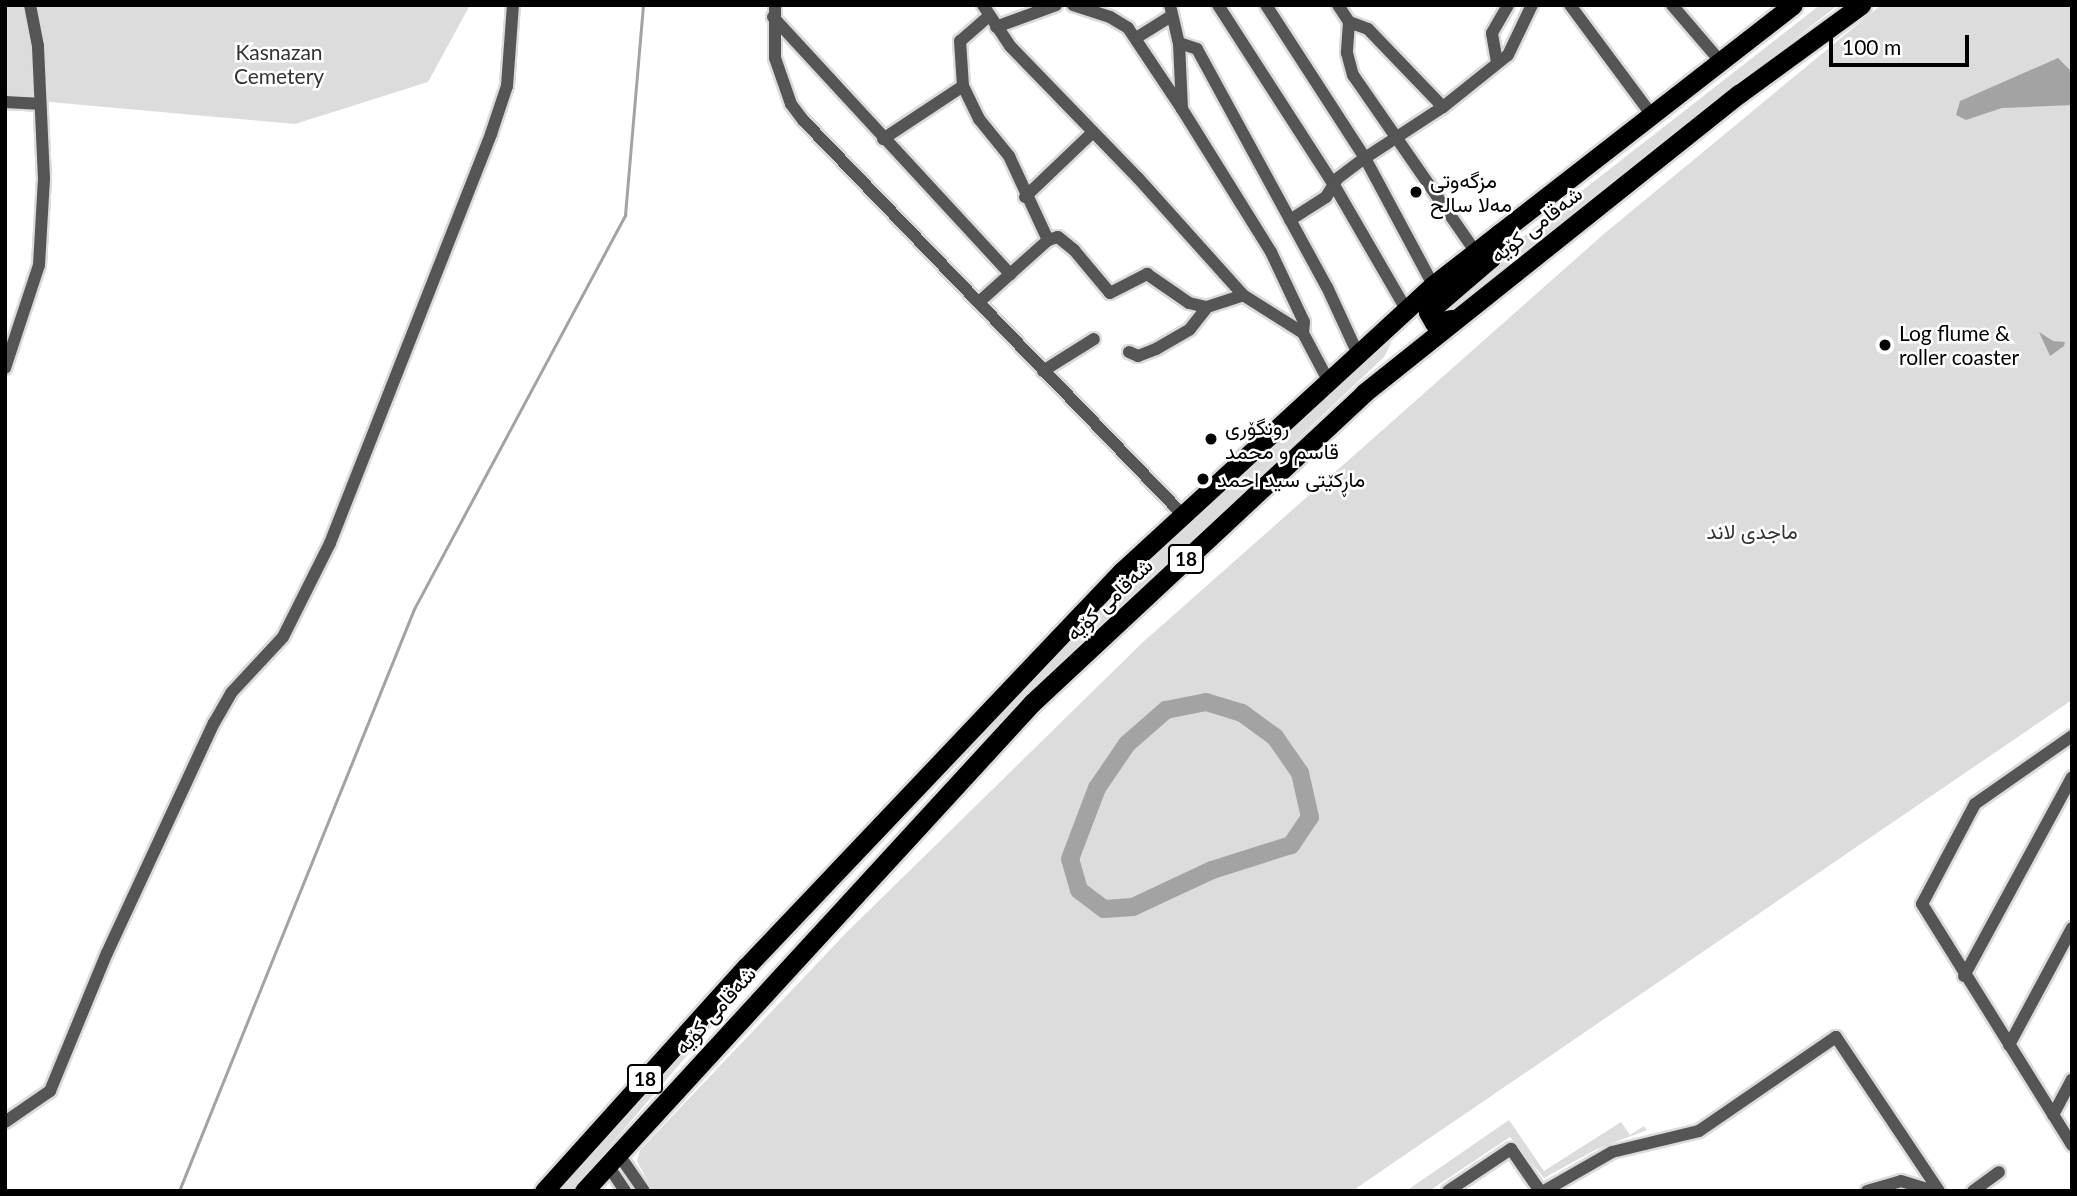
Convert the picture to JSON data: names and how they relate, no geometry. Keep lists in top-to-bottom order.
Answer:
{
  "streets": {
    "highway": ["شەقامی کۆیە", "18"]
  },
  "parks": ["Kasnazan Cemetery", "ماجدی لاند"],
  "places": [
    "مزگەوتی مەلا سالح",
    "Log flume & roller coaster",
    "رونگۆری قاسم و محمد",
    "ماڕکێتی سید احمد"
  ],
  "scale_bar": "100 m"
}
